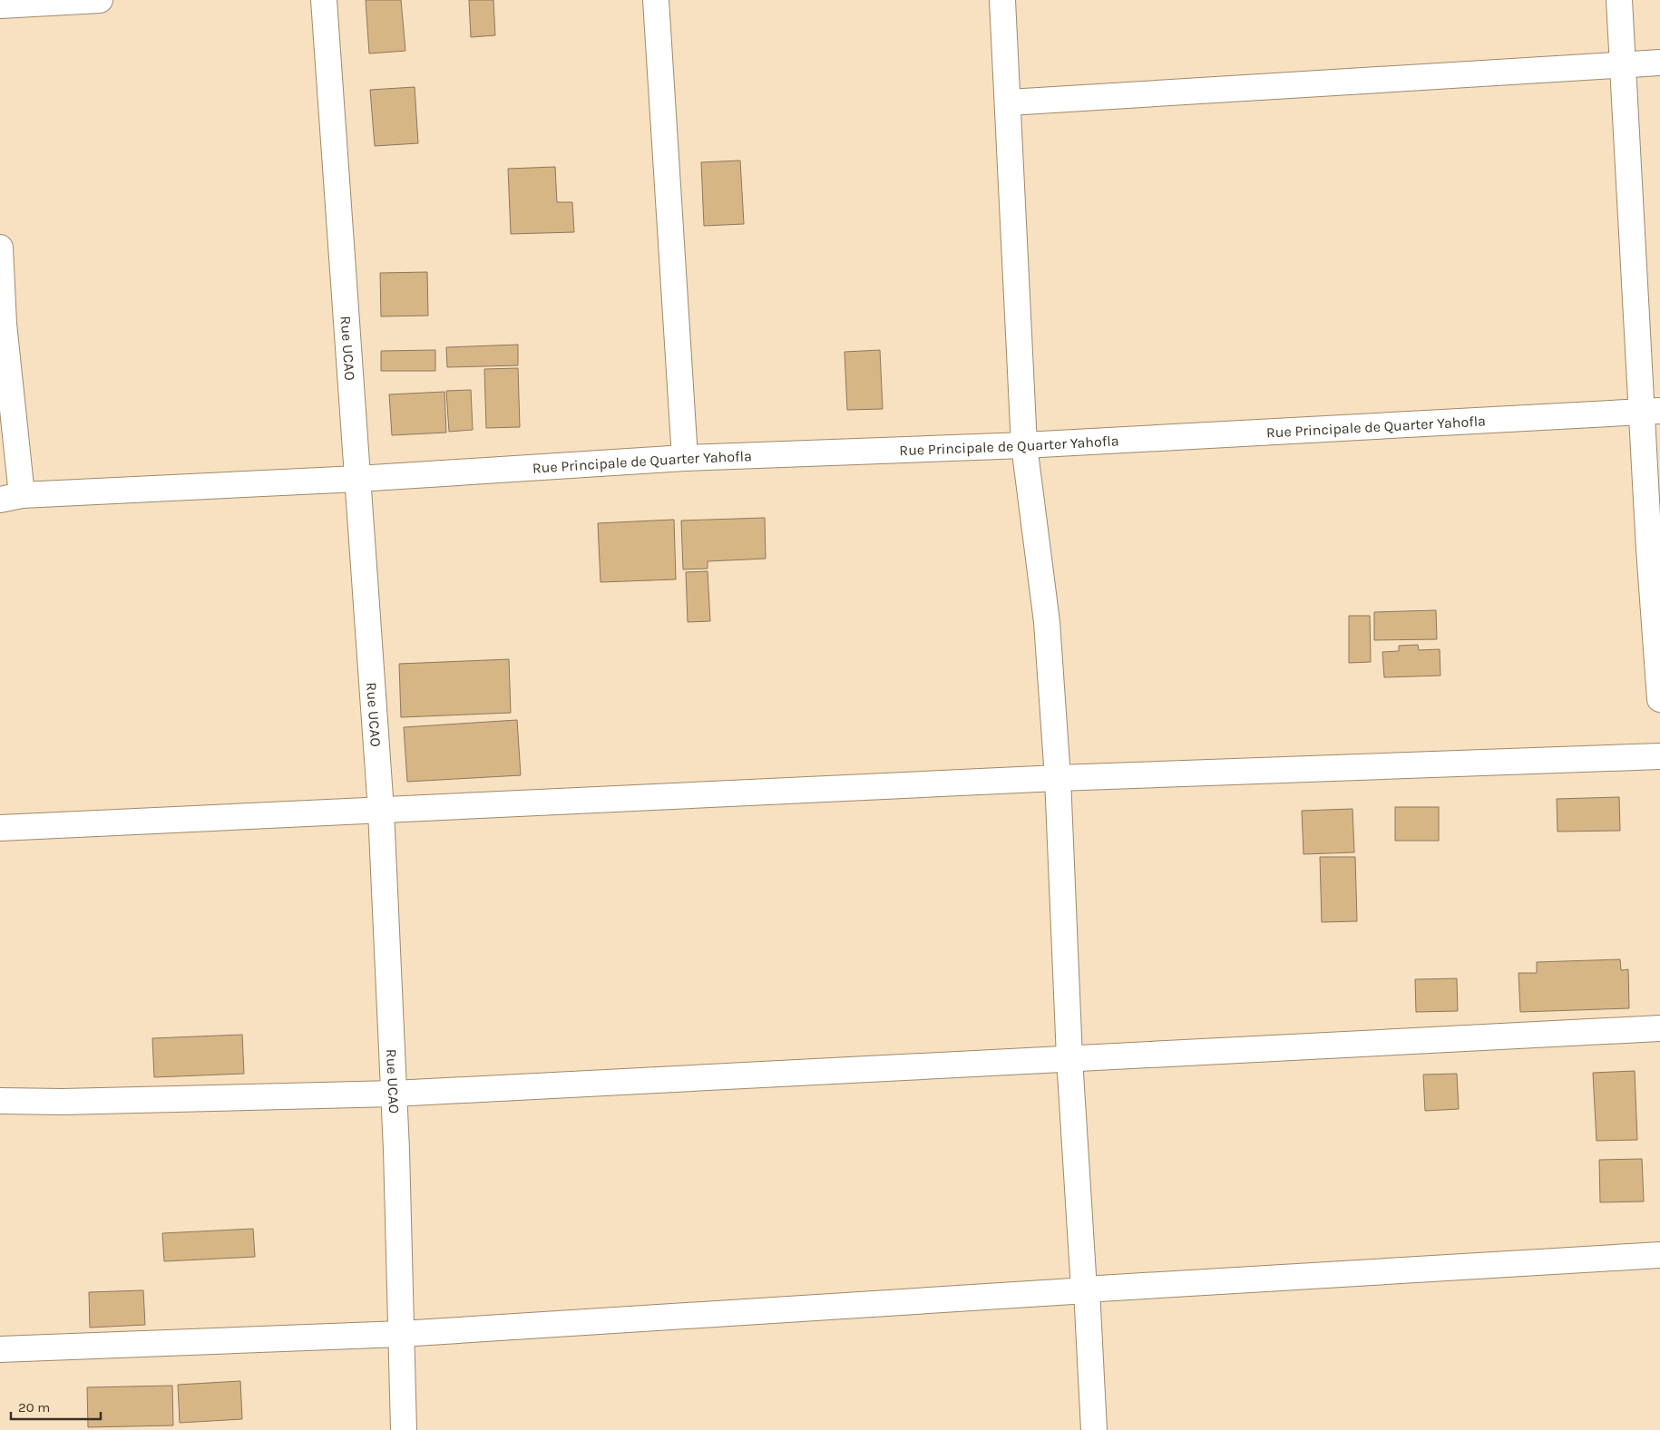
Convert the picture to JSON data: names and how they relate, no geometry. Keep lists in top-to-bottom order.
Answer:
{
  "streets": {
    "street": ["Rue UCAO", "Rue Principale de Quarter Yahofla"]
  },
  "crossings": [
    ["Rue UCAO", "Rue Principale de Quarter Yahofla"]
  ],
  "scale_bar": "20 m"
}
